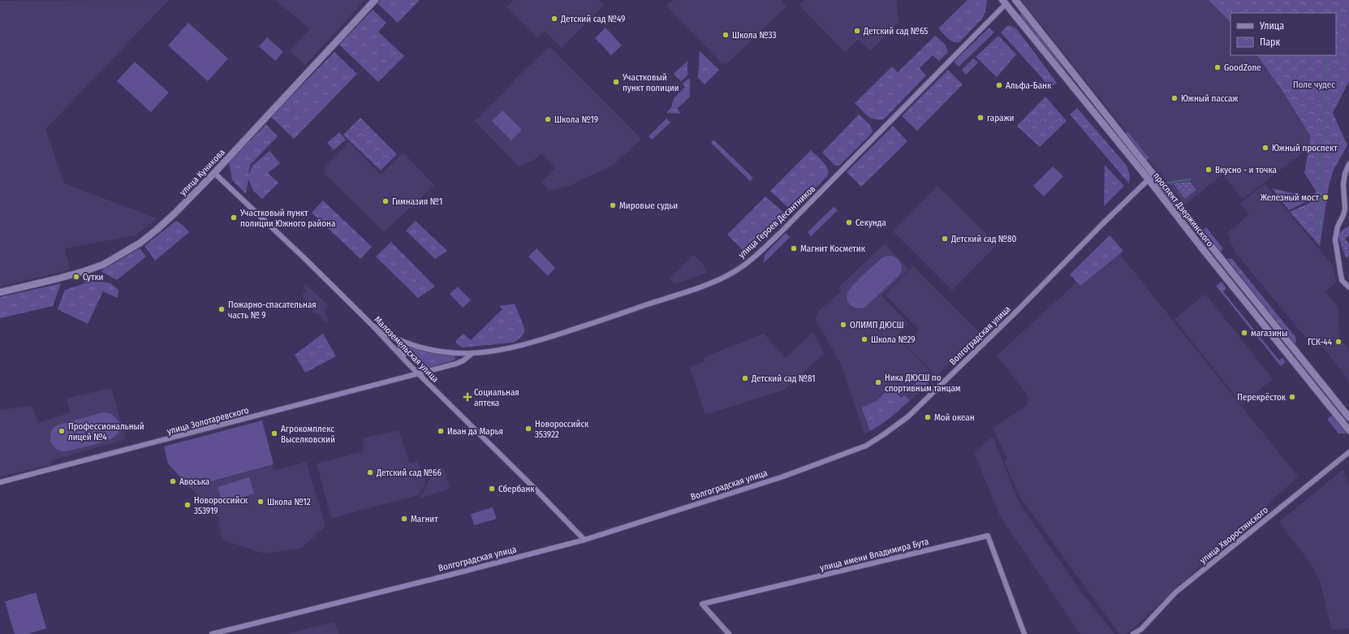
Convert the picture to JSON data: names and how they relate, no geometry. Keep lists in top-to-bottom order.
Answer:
{
  "streets": {
    "street": [
      "улица Куникова",
      "проспект Дзержинского",
      "улица Героев Десантников",
      "Волгоградская улица",
      "Малоземельская улица",
      "улица Золотаревского",
      "улица Хворостянского",
      "улица имени Владимира Бута"
    ]
  },
  "crossings": [
    ["улица Куникова", "Малоземельская улица"],
    ["проспект Дзержинского", "улица Героев Десантников"],
    ["проспект Дзержинского", "Волгоградская улица"],
    ["улица Героев Десантников", "Малоземельская улица"],
    ["улица Героев Десантников", "улица Золотаревского"],
    ["Волгоградская улица", "Малоземельская улица"],
    ["Малоземельская улица", "улица Золотаревского"]
  ],
  "parks": ["Поле чудес"],
  "places": {
    "other": [
      "Детский сад №49",
      "Детский сад №65",
      "Школа №33",
      "GoodZone",
      "Участковый пункт полиции",
      "Альфа-Банк",
      "Южный пассаж",
      "гаражи",
      "Школа №19",
      "Южный проспект",
      "Вкусно - и точка",
      "Железный мост",
      "Гимназия №1",
      "Мировые судьи",
      "Участковый пункт полиции Южного района",
      "Секунда",
      "Детский сад №80",
      "Магнит Косметик",
      "Сутки",
      "Пожарно-спасательная часть № 9",
      "ОЛИМП ДЮСШ",
      "магазины",
      "Школа №29",
      "ГСК-44",
      "Детский сад №81",
      "Ника ДЮСШ по спортивным танцам",
      "Перекрёсток",
      "Мой океан",
      "Новороссийск 353922",
      "Профессиональный лицей №4",
      "Иван да Марья",
      "Агрокомплекс Выселковский",
      "Детский сад №66",
      "Авоська",
      "Сбербанк",
      "Школа №12",
      "Новороссийск 353919",
      "Магнит"
    ],
    "health": ["Социальная аптека"]
  },
  "legend": ["Улица", "Парк"]
}
